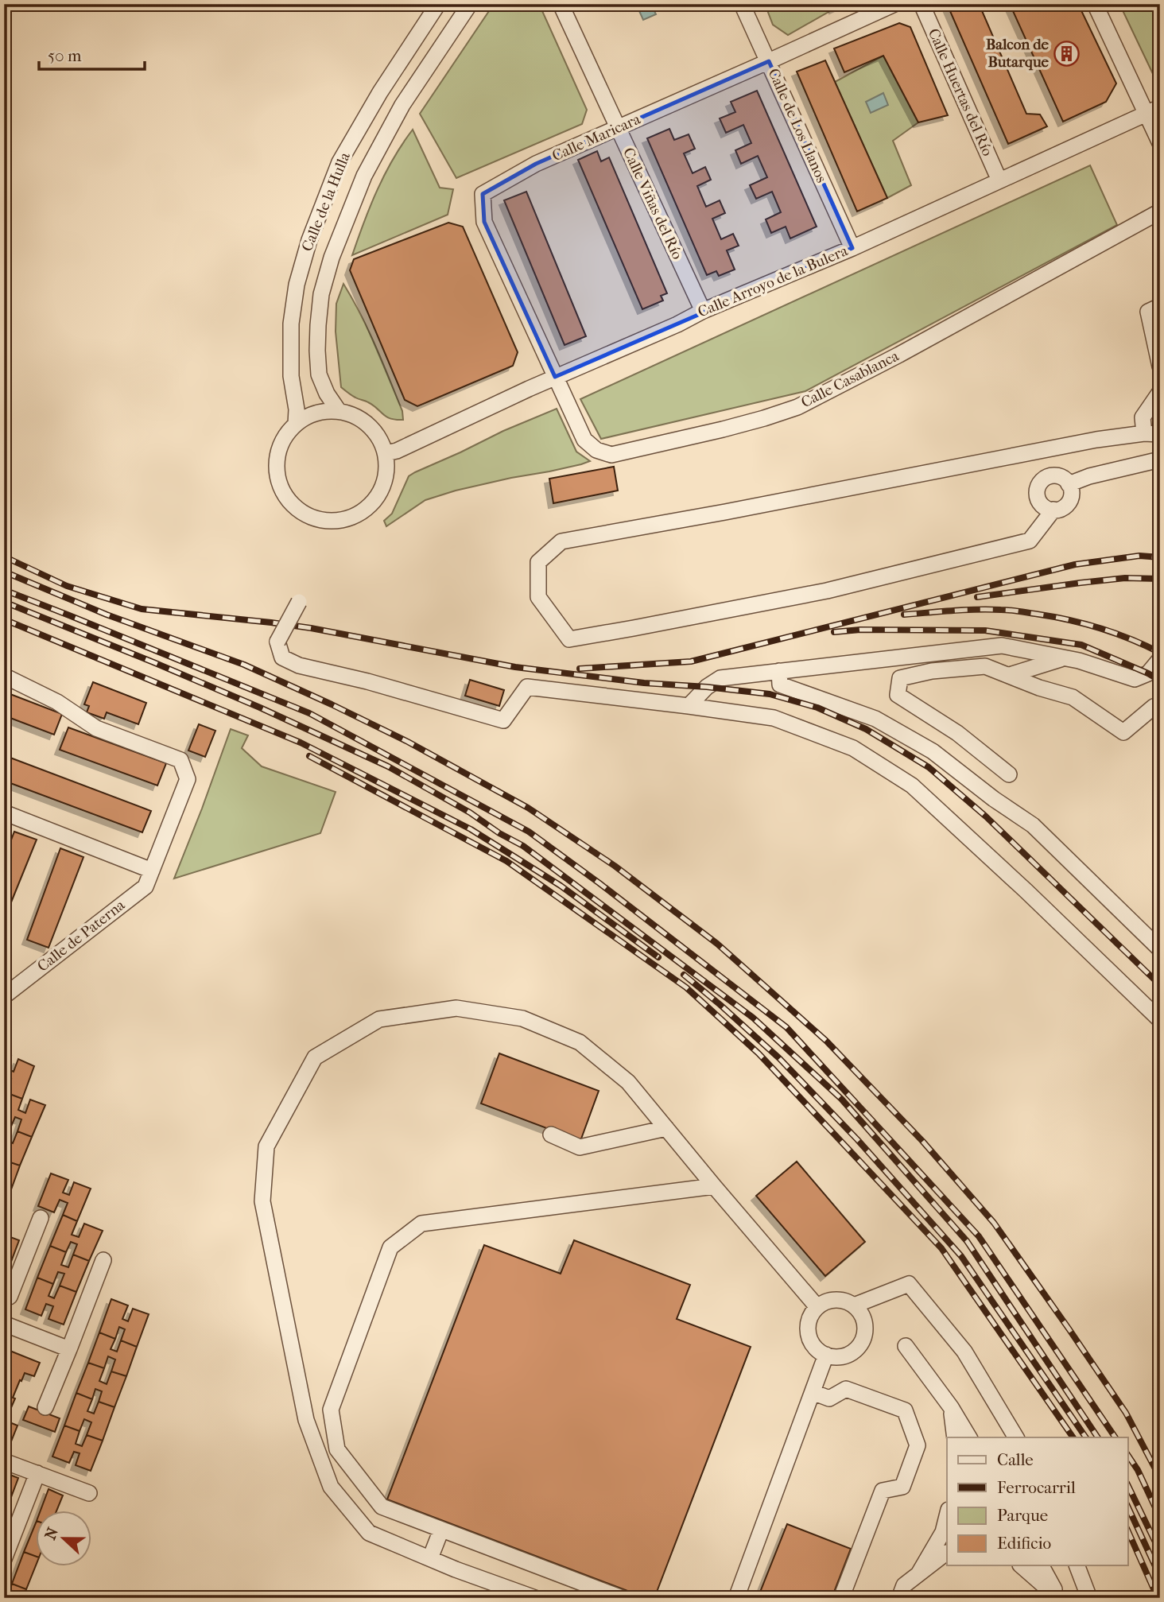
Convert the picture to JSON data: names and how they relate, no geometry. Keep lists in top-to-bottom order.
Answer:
{
  "streets": {
    "street": [
      "Calle Huertas del Río",
      "Calle de Los Llanos",
      "Calle Maricara",
      "Calle de la Hulla",
      "Calle Viñas del Río",
      "Calle Arroyo de la Bulera",
      "Calle Casablanca",
      "Calle de Paterna"
    ]
  },
  "crossings": [
    ["Calle Huertas del Río", "Calle Arroyo de la Bulera"],
    ["Calle de Los Llanos", "Calle Maricara"],
    ["Calle de Los Llanos", "Calle Arroyo de la Bulera"],
    ["Calle Maricara", "Calle Viñas del Río"],
    ["Calle Maricara", "Calle Arroyo de la Bulera"],
    ["Calle Maricara", "Calle Casablanca"],
    ["Calle de la Hulla", "Calle Arroyo de la Bulera"],
    ["Calle Viñas del Río", "Calle Arroyo de la Bulera"],
    ["Calle Arroyo de la Bulera", "Calle Casablanca"]
  ],
  "places": {
    "building": ["Balcon de Butarque"]
  },
  "legend": [
    "Calle",
    "Ferrocarril",
    "Parque",
    "Edificio"
  ],
  "scale_bar": "50 m",
  "north": "left"
}
